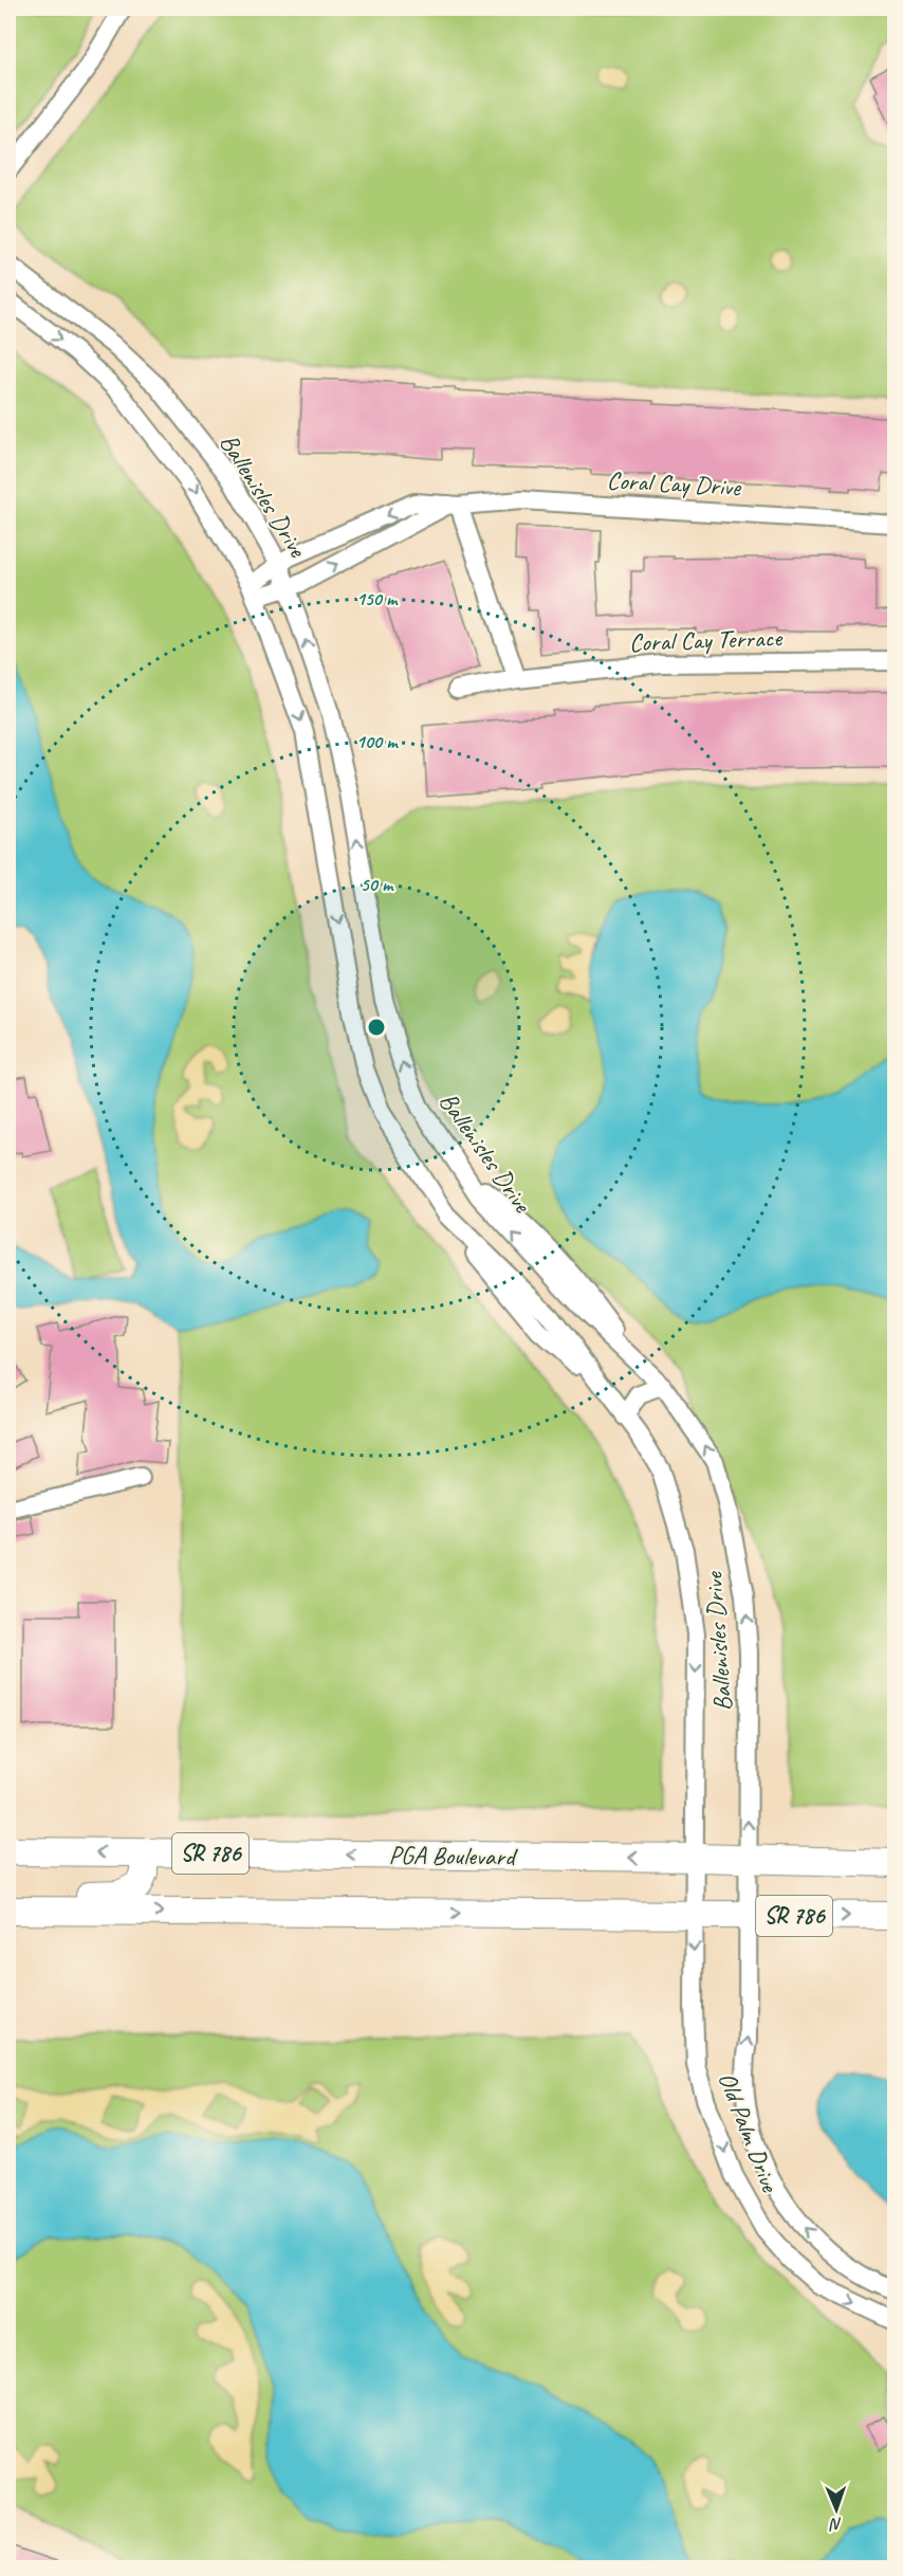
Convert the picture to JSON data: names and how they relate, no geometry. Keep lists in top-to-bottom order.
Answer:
{
  "streets": {
    "main road": ["SR 786", "PGA Boulevard"],
    "street": [
      "Coral Cay Drive",
      "Ballenisles Drive",
      "Coral Cay Terrace",
      "Old Palm Drive"
    ]
  },
  "crossings": [
    ["Coral Cay Drive", "Ballenisles Drive"],
    ["Ballenisles Drive", "PGA Boulevard"],
    ["Ballenisles Drive", "Old Palm Drive"],
    ["SR 786", "Old Palm Drive"]
  ],
  "north": "bottom",
  "rings": ["150 m", "100 m", "50 m"]
}
